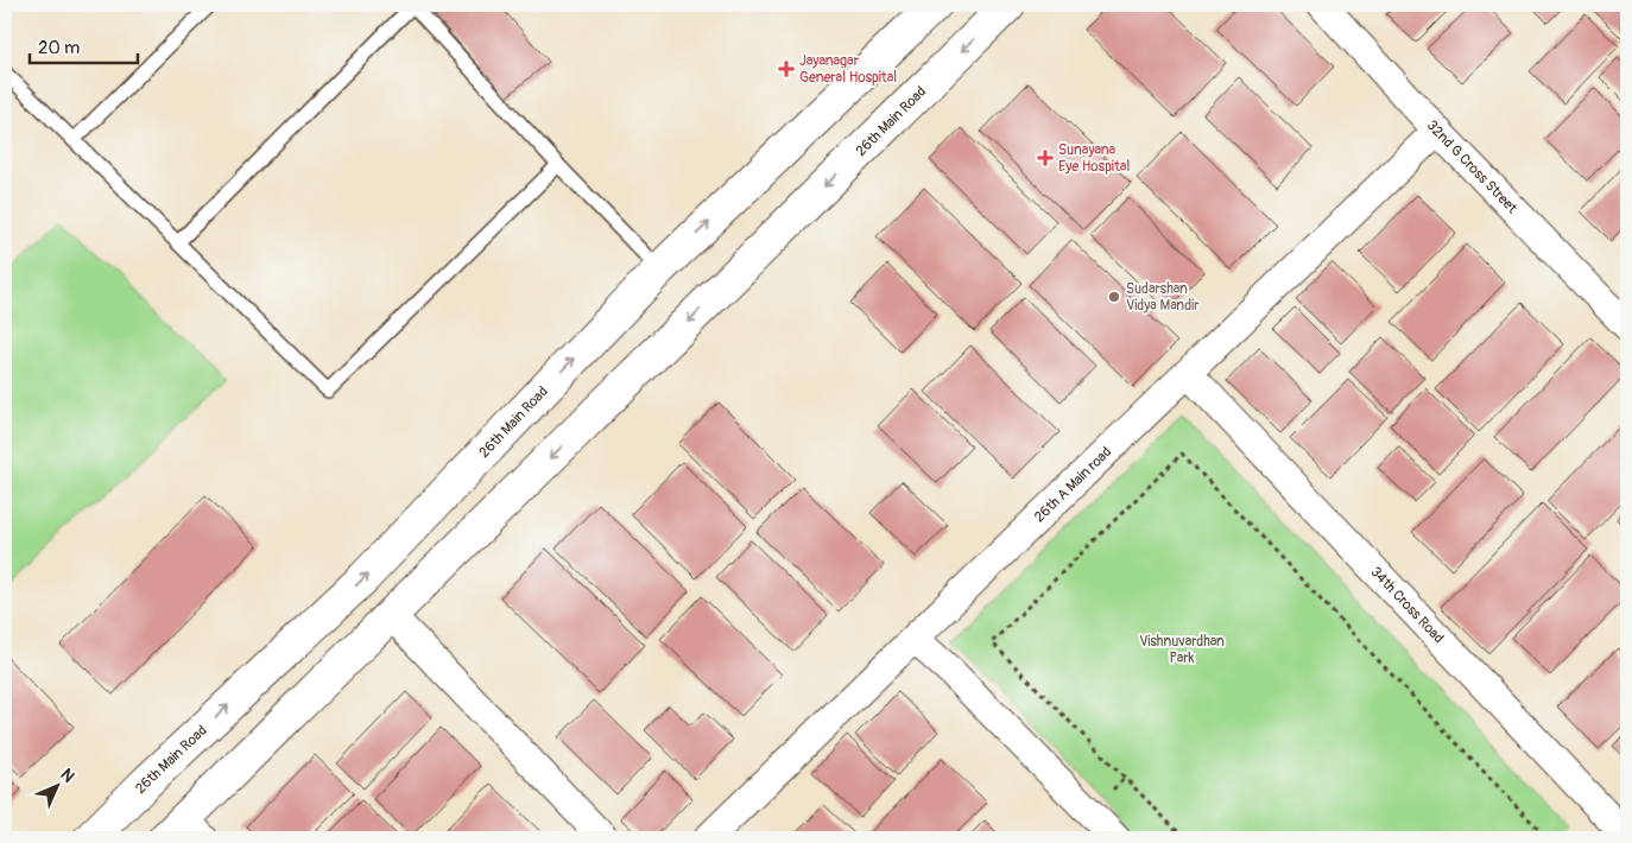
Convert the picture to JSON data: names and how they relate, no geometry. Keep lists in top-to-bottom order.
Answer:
{
  "streets": {
    "street": [
      "26th Main Road",
      "32nd G Cross Street",
      "26th A Main road",
      "34th Cross Road"
    ]
  },
  "crossings": [
    ["32nd G Cross Street", "26th A Main road"],
    ["26th A Main road", "34th Cross Road"]
  ],
  "parks": ["Vishnuvardhan Park"],
  "places": {
    "health": ["Jayanagar General Hospital", "Sunayana Eye Hospital"],
    "other": ["Sudarshan Vidya Mandir"]
  },
  "scale_bar": "20 m",
  "north": "top right"
}
